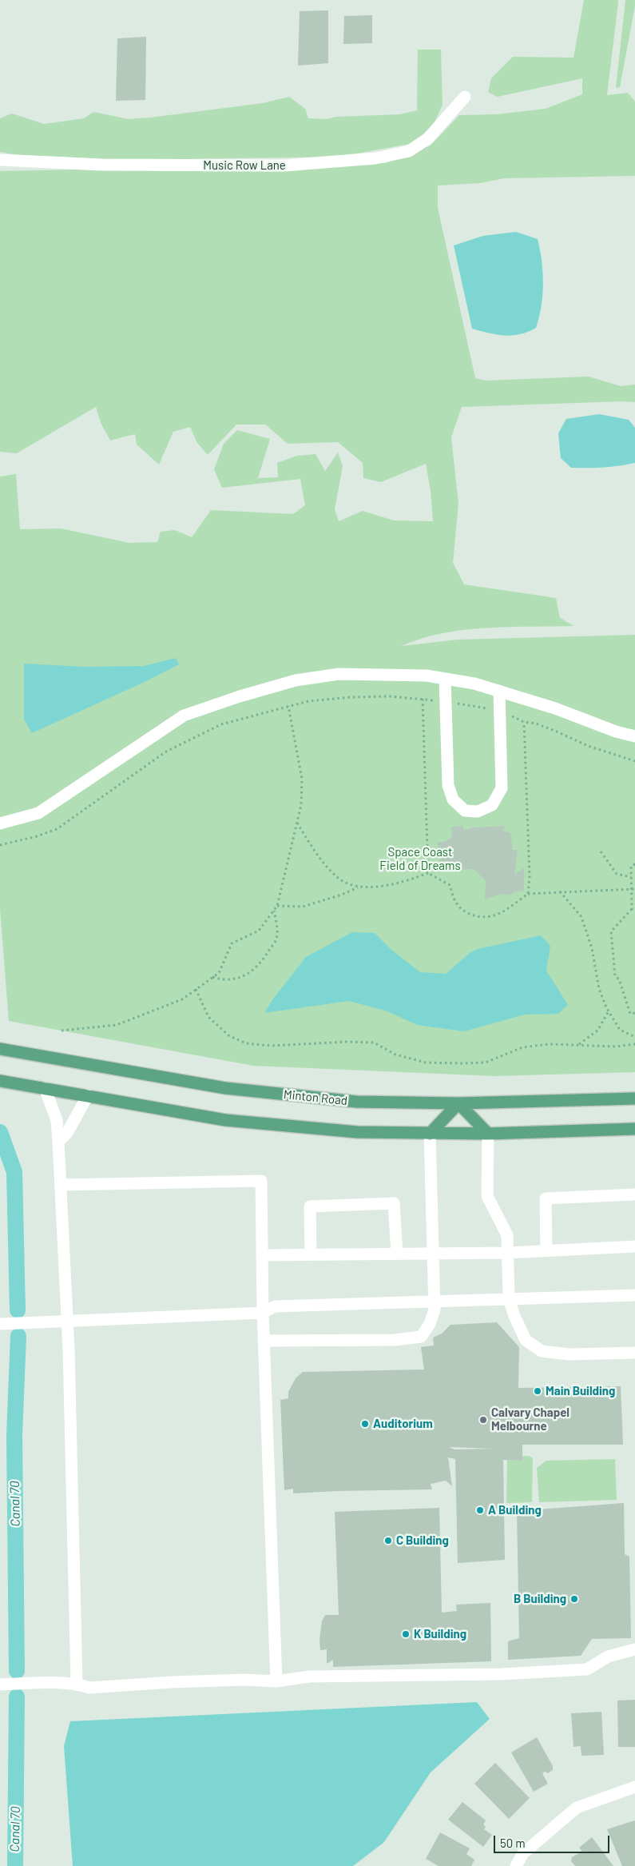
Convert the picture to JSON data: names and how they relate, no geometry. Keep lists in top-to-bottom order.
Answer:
{
  "streets": {
    "main road": ["Minton Road"],
    "street": ["Music Row Lane"]
  },
  "water": ["Canal 70"],
  "parks": ["Space Coast Field of Dreams"],
  "places": [
    "Main Building",
    "Calvary Chapel Melbourne",
    "Auditorium",
    "A Building",
    "C Building",
    "B Building",
    "K Building"
  ],
  "scale_bar": "50 m"
}
